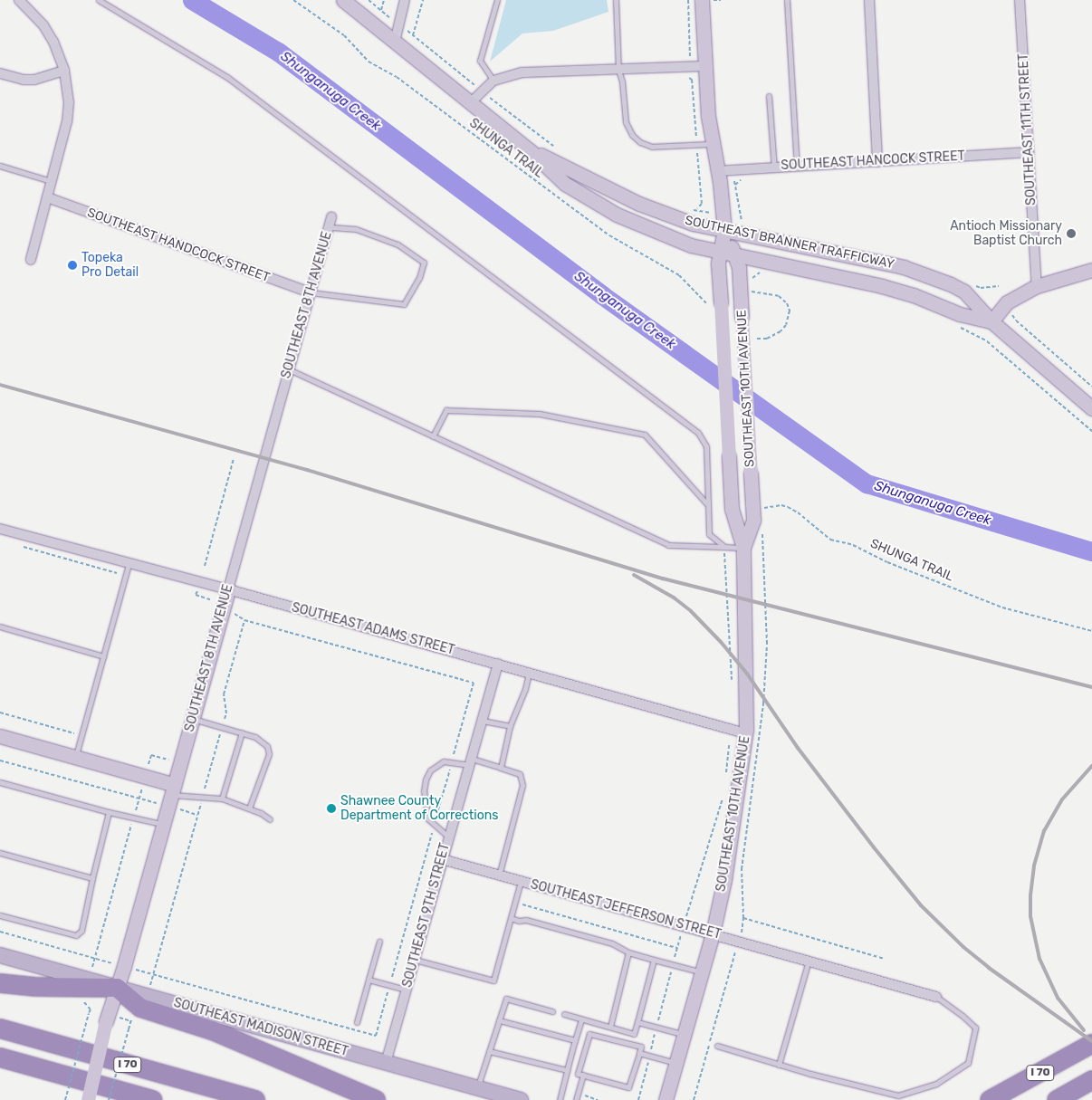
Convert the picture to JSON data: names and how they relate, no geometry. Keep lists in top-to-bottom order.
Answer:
{
  "streets": {
    "highway": ["I 70"],
    "main road": [
      "SOUTHEAST BRANNER TRAFFICWAY",
      "SOUTHEAST 8TH AVENUE",
      "SOUTHEAST 10TH AVENUE",
      "SOUTHEAST MADISON STREET"
    ],
    "street": [
      "SOUTHEAST 11TH STREET",
      "SOUTHEAST HANCOCK STREET",
      "SOUTHEAST HANDCOCK STREET",
      "SOUTHEAST ADAMS STREET",
      "SOUTHEAST JEFFERSON STREET",
      "SOUTHEAST 9TH STREET"
    ],
    "path": ["SHUNGA TRAIL"]
  },
  "crossings": [
    ["SOUTHEAST 11TH STREET", "SOUTHEAST HANCOCK STREET"],
    ["SHUNGA TRAIL", "SOUTHEAST 10TH AVENUE"],
    ["SOUTHEAST HANCOCK STREET", "SOUTHEAST 10TH AVENUE"],
    ["SOUTHEAST BRANNER TRAFFICWAY", "SOUTHEAST 10TH AVENUE"],
    ["SOUTHEAST HANDCOCK STREET", "SOUTHEAST 8TH AVENUE"],
    ["SOUTHEAST 8TH AVENUE", "SOUTHEAST ADAMS STREET"],
    ["SOUTHEAST 8TH AVENUE", "SOUTHEAST MADISON STREET"],
    ["SOUTHEAST 10TH AVENUE", "SOUTHEAST ADAMS STREET"],
    ["SOUTHEAST 10TH AVENUE", "SOUTHEAST JEFFERSON STREET"],
    ["SOUTHEAST ADAMS STREET", "SOUTHEAST 9TH STREET"],
    ["SOUTHEAST JEFFERSON STREET", "SOUTHEAST 9TH STREET"],
    ["SOUTHEAST 9TH STREET", "SOUTHEAST MADISON STREET"]
  ],
  "water": ["Shunganuga Creek"],
  "places": ["Antioch Missionary Baptist Church", "Topeka Pro Detail", "Shawnee County Department of Corrections"]
}
